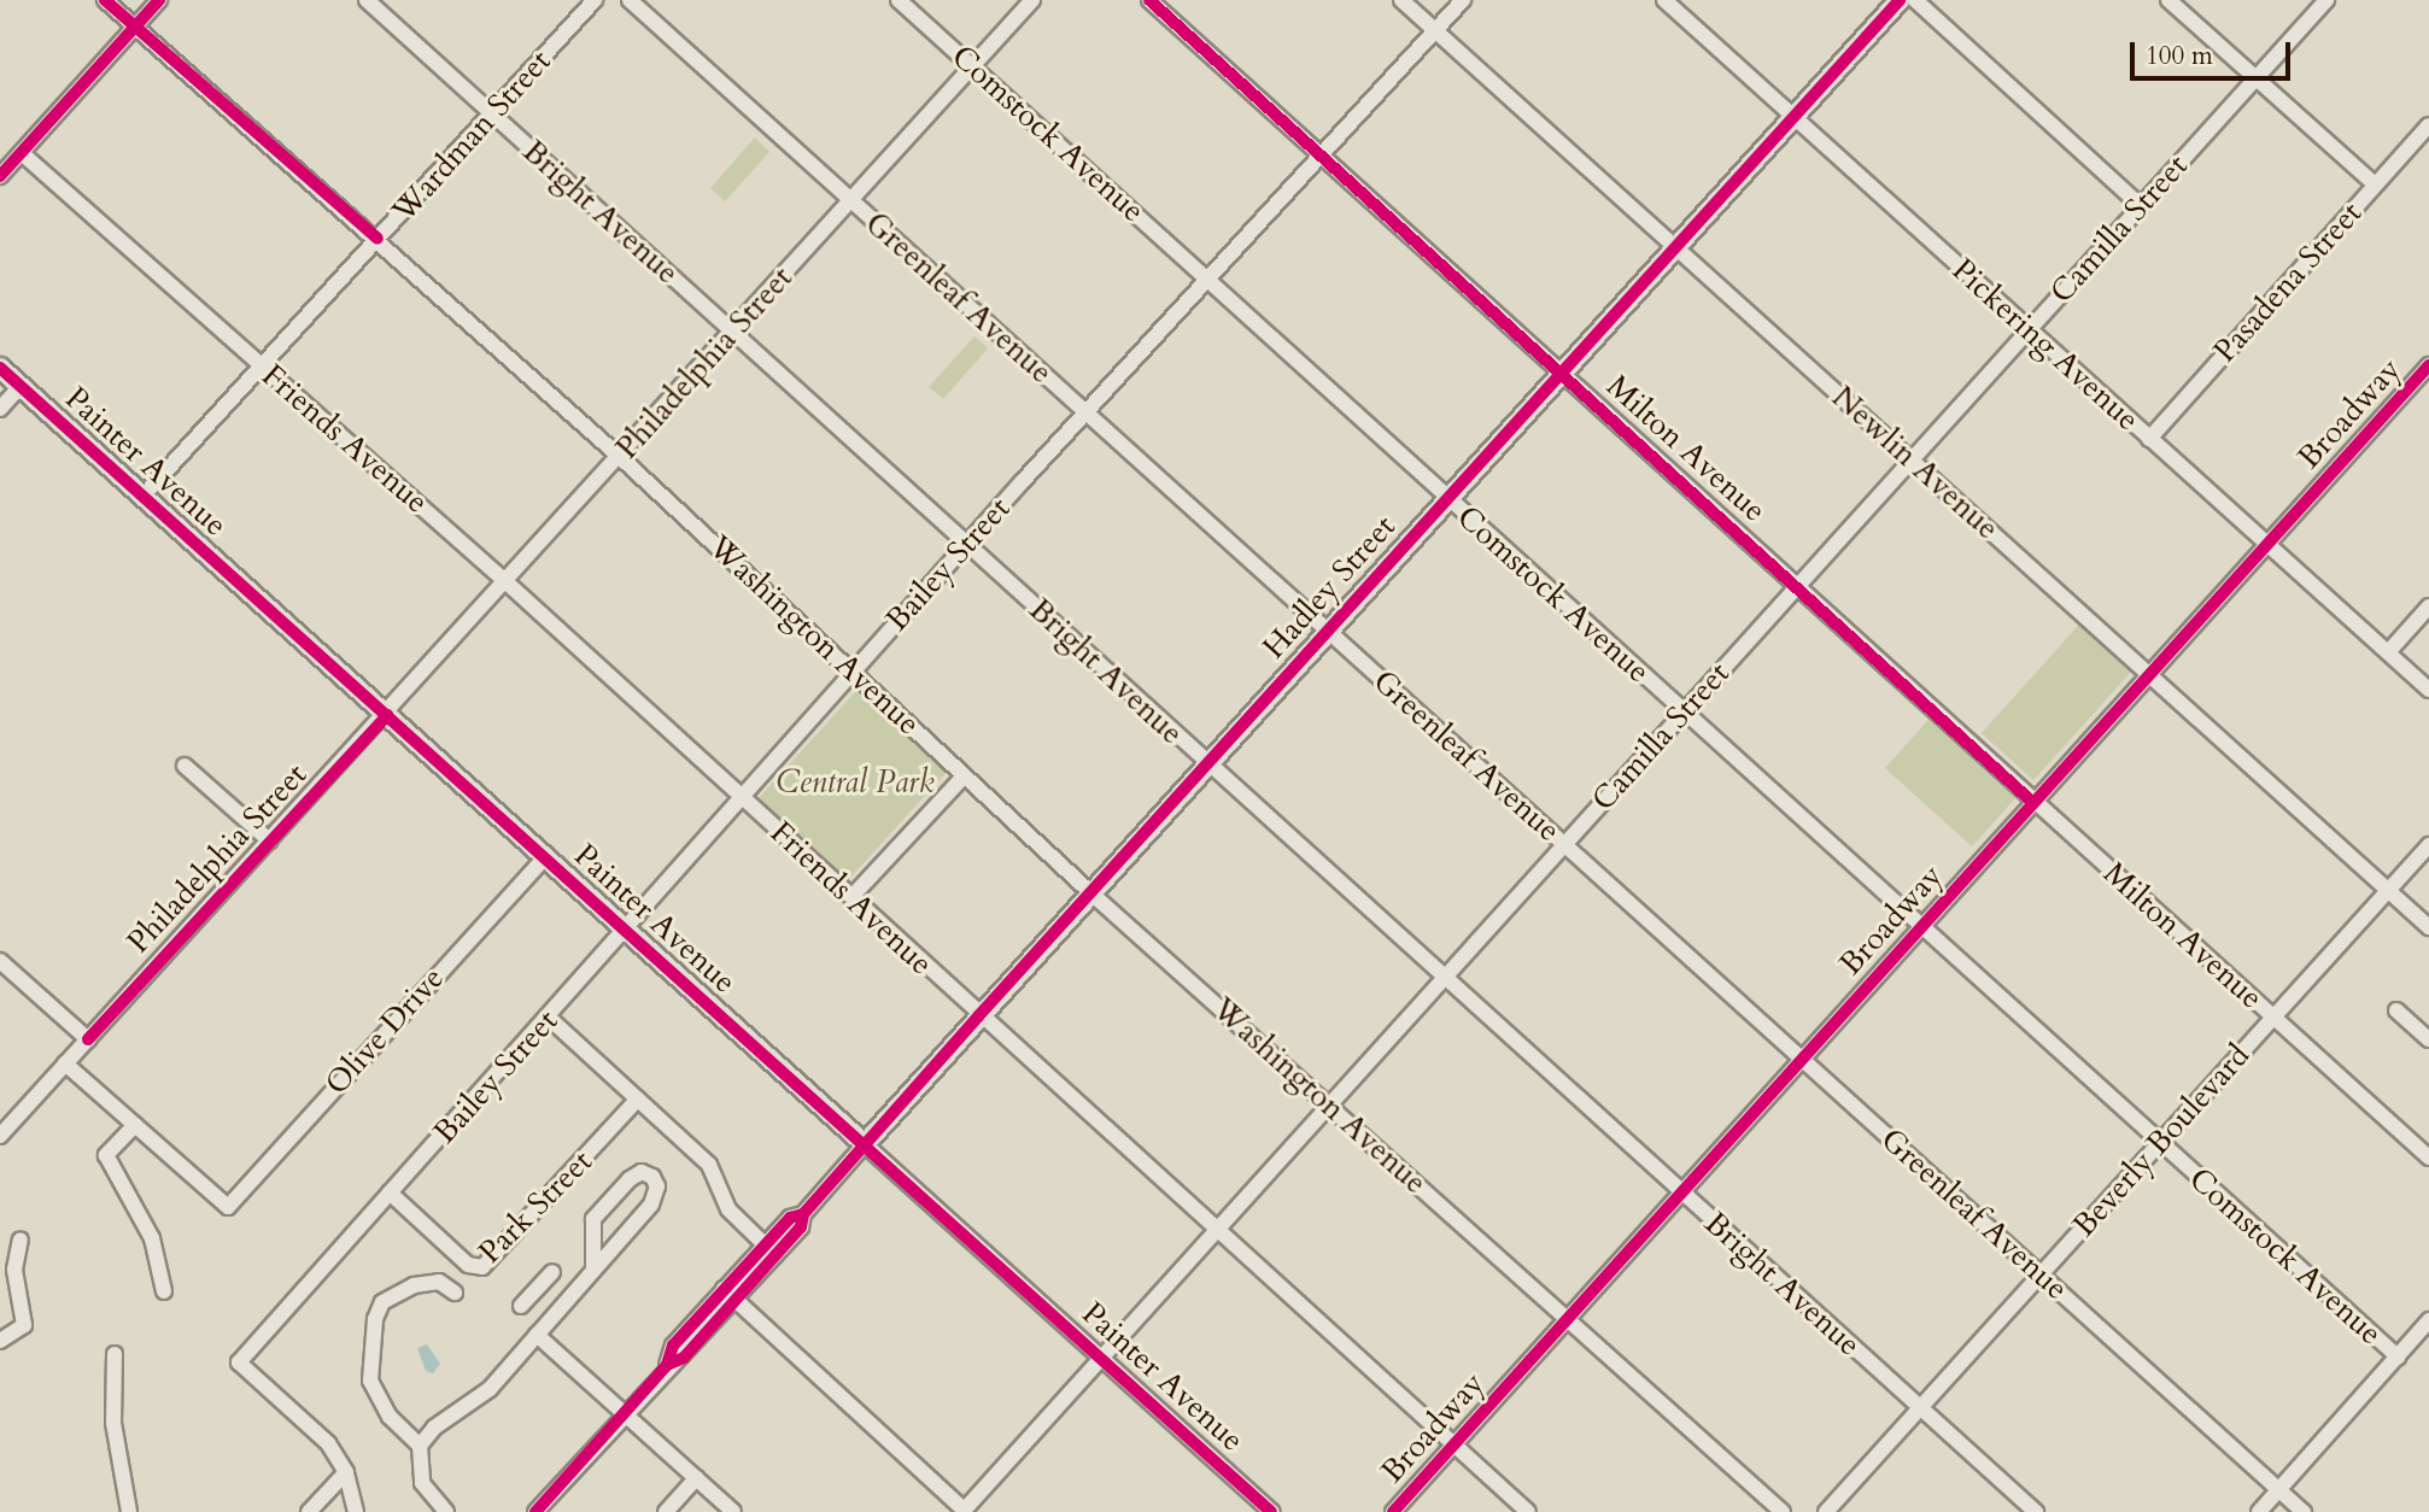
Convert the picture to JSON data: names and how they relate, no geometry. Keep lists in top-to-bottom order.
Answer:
{
  "streets": {
    "main road": ["Painter Avenue", "Hadley Street"],
    "street": [
      "Comstock Avenue",
      "Wardman Street",
      "Bright Avenue",
      "Camilla Street",
      "Pasadena Street",
      "Greenleaf Avenue",
      "Pickering Avenue",
      "Philadelphia Street",
      "Broadway",
      "Friends Avenue",
      "Milton Avenue",
      "Newlin Avenue",
      "Bailey Street",
      "Washington Avenue",
      "Olive Drive",
      "Beverly Boulevard",
      "Park Street"
    ]
  },
  "crossings": [
    ["Comstock Avenue", "Camilla Street"],
    ["Comstock Avenue", "Philadelphia Street"],
    ["Comstock Avenue", "Broadway"],
    ["Comstock Avenue", "Bailey Street"],
    ["Comstock Avenue", "Hadley Street"],
    ["Comstock Avenue", "Beverly Boulevard"],
    ["Wardman Street", "Bright Avenue"],
    ["Wardman Street", "Friends Avenue"],
    ["Wardman Street", "Painter Avenue"],
    ["Wardman Street", "Washington Avenue"],
    ["Bright Avenue", "Camilla Street"],
    ["Bright Avenue", "Philadelphia Street"],
    ["Bright Avenue", "Broadway"],
    ["Bright Avenue", "Bailey Street"],
    ["Bright Avenue", "Hadley Street"],
    ["Bright Avenue", "Beverly Boulevard"],
    ["Camilla Street", "Greenleaf Avenue"],
    ["Camilla Street", "Pickering Avenue"],
    ["Camilla Street", "Friends Avenue"],
    ["Camilla Street", "Milton Avenue"],
    ["Camilla Street", "Painter Avenue"],
    ["Camilla Street", "Newlin Avenue"],
    ["Camilla Street", "Washington Avenue"],
    ["Pasadena Street", "Pickering Avenue"],
    ["Greenleaf Avenue", "Philadelphia Street"],
    ["Greenleaf Avenue", "Broadway"],
    ["Greenleaf Avenue", "Bailey Street"],
    ["Greenleaf Avenue", "Hadley Street"],
    ["Greenleaf Avenue", "Beverly Boulevard"],
    ["Pickering Avenue", "Broadway"],
    ["Pickering Avenue", "Hadley Street"],
    ["Philadelphia Street", "Friends Avenue"],
    ["Philadelphia Street", "Painter Avenue"],
    ["Philadelphia Street", "Washington Avenue"],
    ["Broadway", "Friends Avenue"],
    ["Broadway", "Milton Avenue"],
    ["Broadway", "Newlin Avenue"],
    ["Broadway", "Washington Avenue"],
    ["Friends Avenue", "Bailey Street"],
    ["Friends Avenue", "Hadley Street"],
    ["Milton Avenue", "Bailey Street"],
    ["Milton Avenue", "Hadley Street"],
    ["Milton Avenue", "Beverly Boulevard"],
    ["Painter Avenue", "Bailey Street"],
    ["Painter Avenue", "Hadley Street"],
    ["Painter Avenue", "Olive Drive"],
    ["Newlin Avenue", "Bailey Street"],
    ["Newlin Avenue", "Hadley Street"],
    ["Newlin Avenue", "Beverly Boulevard"],
    ["Bailey Street", "Washington Avenue"],
    ["Bailey Street", "Park Street"],
    ["Hadley Street", "Washington Avenue"]
  ],
  "parks": ["Central Park"],
  "scale_bar": "100 m"
}
